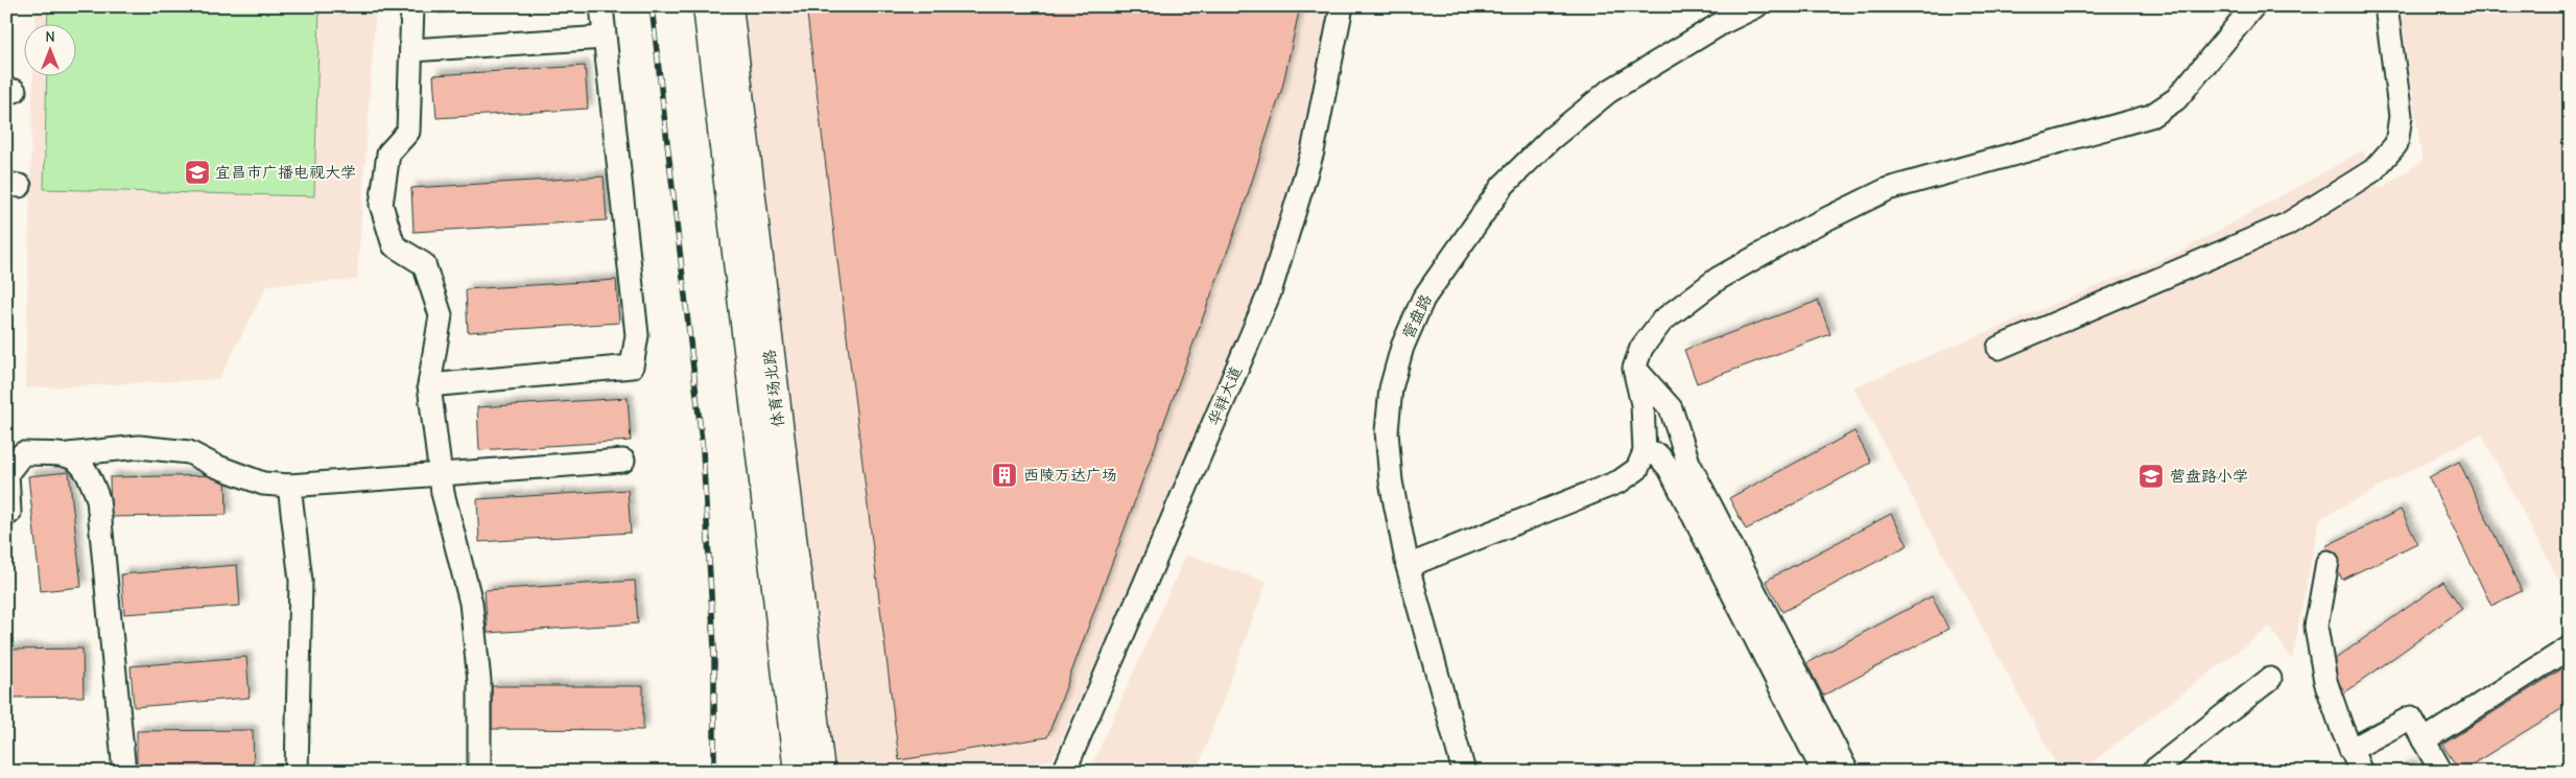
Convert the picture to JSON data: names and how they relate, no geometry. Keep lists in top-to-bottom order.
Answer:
{
  "streets": {
    "main road": ["体育场北路"],
    "street": ["营盘路", "华祥大道"]
  },
  "places": {
    "school or university": ["宜昌市广播电视大学", "营盘路小学"],
    "building": ["西陵万达广场"]
  },
  "north": "top"
}
